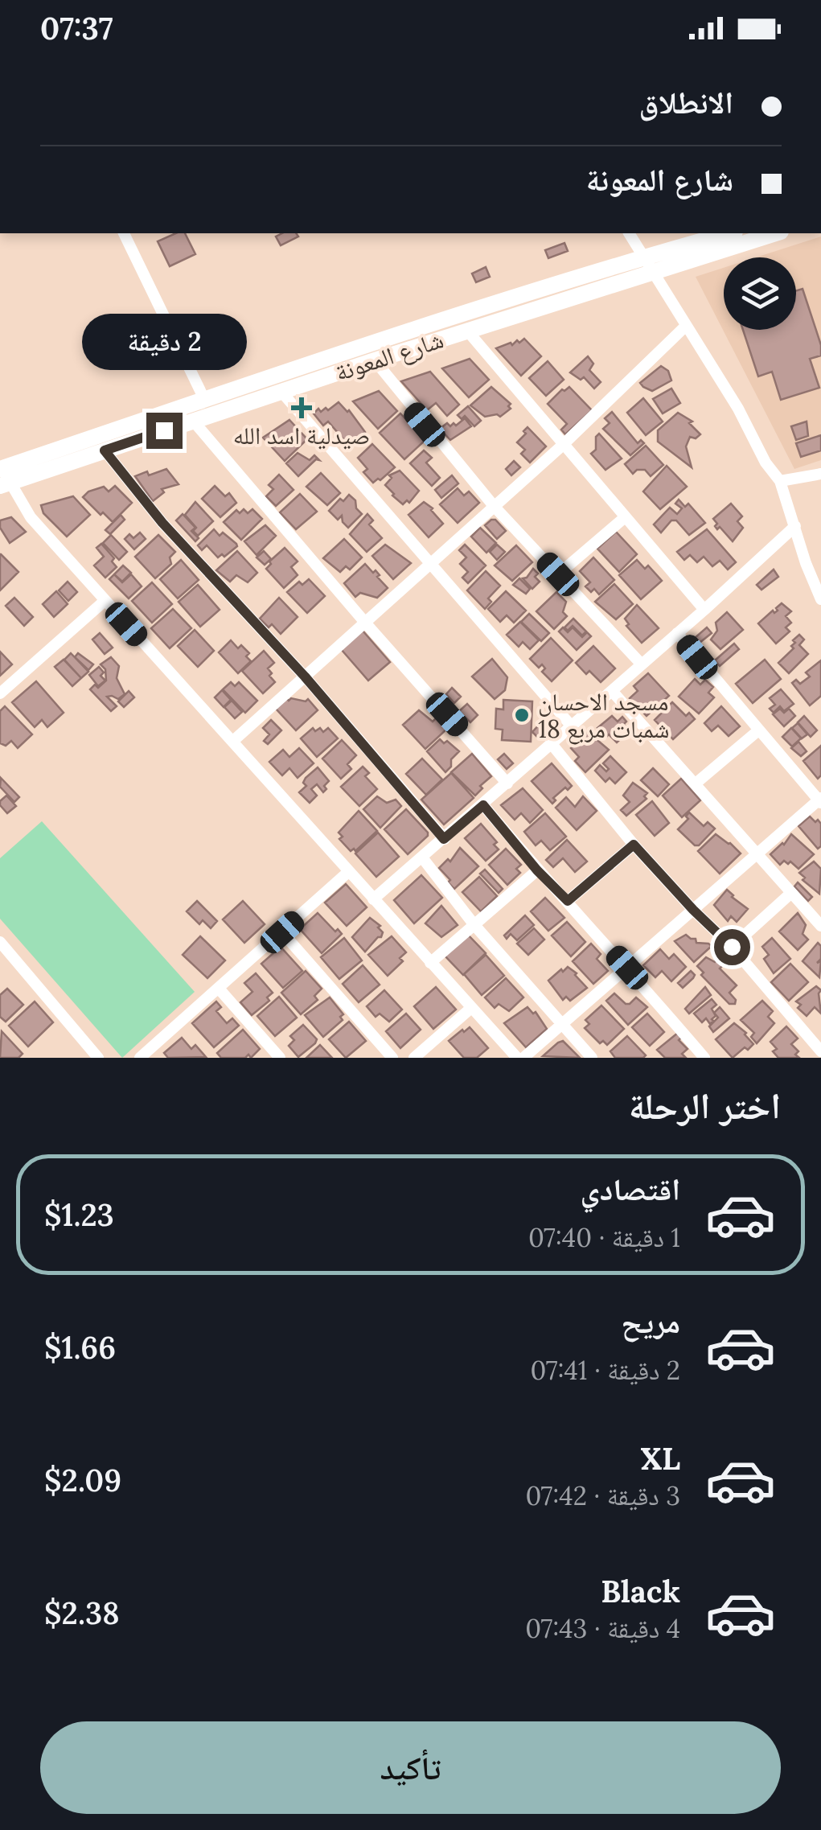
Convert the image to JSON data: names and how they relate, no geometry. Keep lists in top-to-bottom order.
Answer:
{
  "streets": {
    "highway": ["شارع المعونة"]
  },
  "places": {
    "health": ["صيدلية اسد الله"],
    "other": ["مسجد الاحسان شمبات مربع 18"]
  },
  "page": {
    "status": "07:37",
    "banner": ["الانطلاق", "شارع المعونة"],
    "bubble": "2 دقيقة",
    "heading": "اختر الرحلة",
    "list": [
      {
        "name": "اقتصادي",
        "note": "1 دقيقة · 07:40",
        "value": "$1.23"
      },
      {
        "name": "مريح",
        "note": "2 دقيقة · 07:41",
        "value": "$1.66"
      },
      {
        "name": "XL",
        "note": "3 دقيقة · 07:42",
        "value": "$2.09"
      },
      {
        "name": "Black",
        "note": "4 دقيقة · 07:43",
        "value": "$2.38"
      }
    ],
    "buttons": "تأكيد"
  }
}
